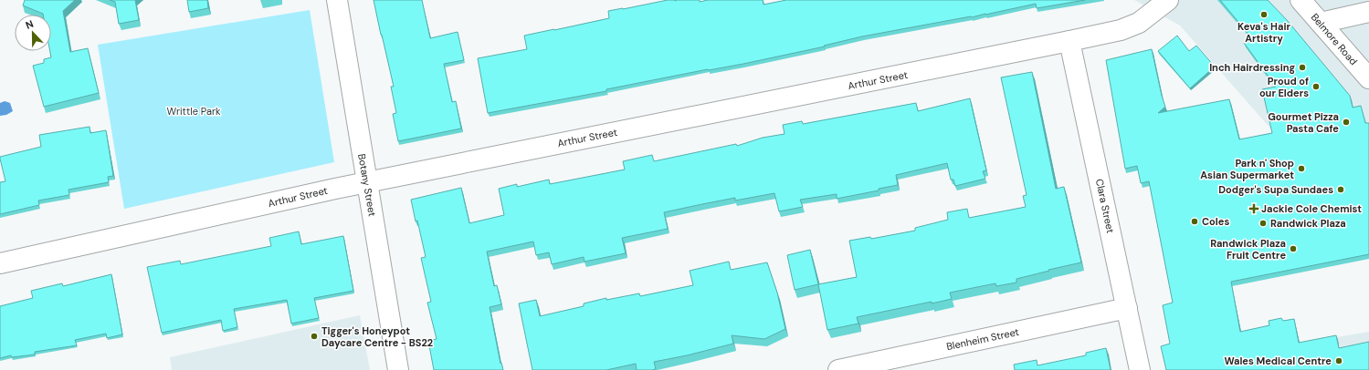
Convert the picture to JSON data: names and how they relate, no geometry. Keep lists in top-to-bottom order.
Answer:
{
  "streets": {
    "street": [
      "Belmore Road",
      "Arthur Street",
      "Botany Street",
      "Clara Street",
      "Blenheim Street"
    ]
  },
  "crossings": [
    ["Arthur Street", "Botany Street"],
    ["Arthur Street", "Clara Street"],
    ["Clara Street", "Blenheim Street"]
  ],
  "parks": ["Writtle Park"],
  "places": {
    "other": [
      "Keva's Hair Artistry",
      "Inch Hairdressing",
      "Proud of our Elders",
      "Gourmet Pizza Pasta Cafe",
      "Park n' Shop Asian Supermarket",
      "Dodger's Supa Sundaes",
      "Coles",
      "Randwick Plaza",
      "Randwick Plaza Fruit Centre",
      "Tigger's Honeypot Daycare Centre - BS22",
      "Wales Medical Centre"
    ],
    "health": ["Jackie Cole Chemist"]
  },
  "north": "top"
}
